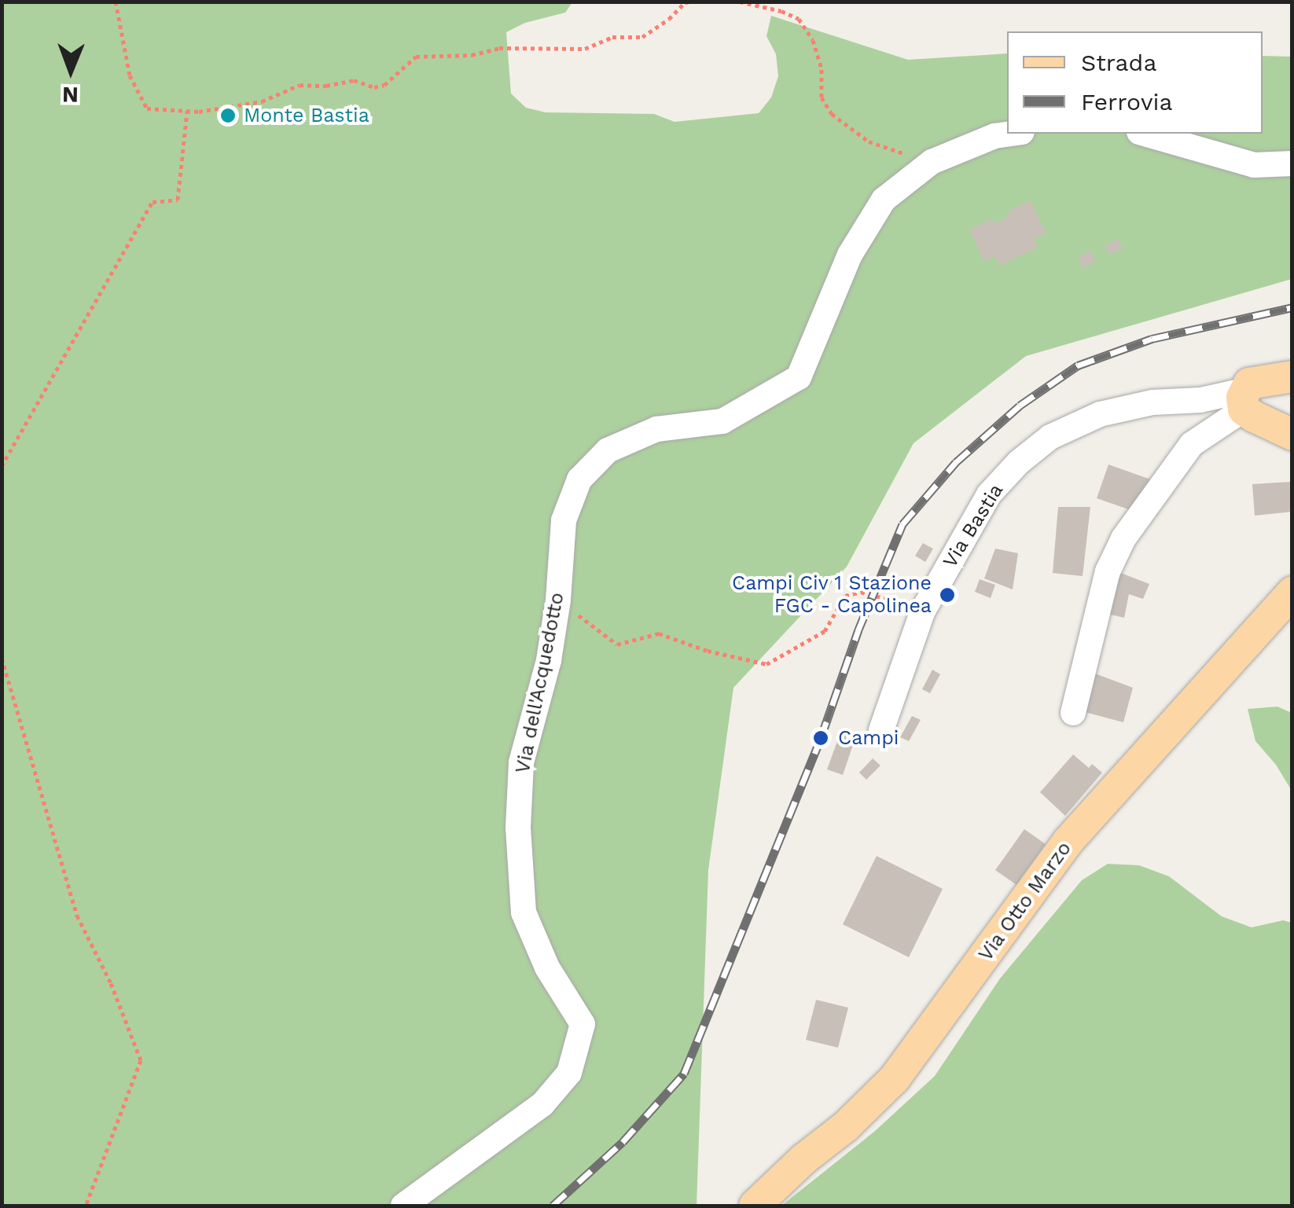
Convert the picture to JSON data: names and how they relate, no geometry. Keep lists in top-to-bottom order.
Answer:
{
  "streets": {
    "main road": ["Via Otto Marzo"],
    "street": ["Via Bastia", "Via dell'Acquedotto"]
  },
  "places": ["Monte Bastia", "Campi Civ 1 Stazione FGC - Capolinea", "Campi"],
  "legend": ["Strada", "Ferrovia"],
  "north": "bottom"
}
